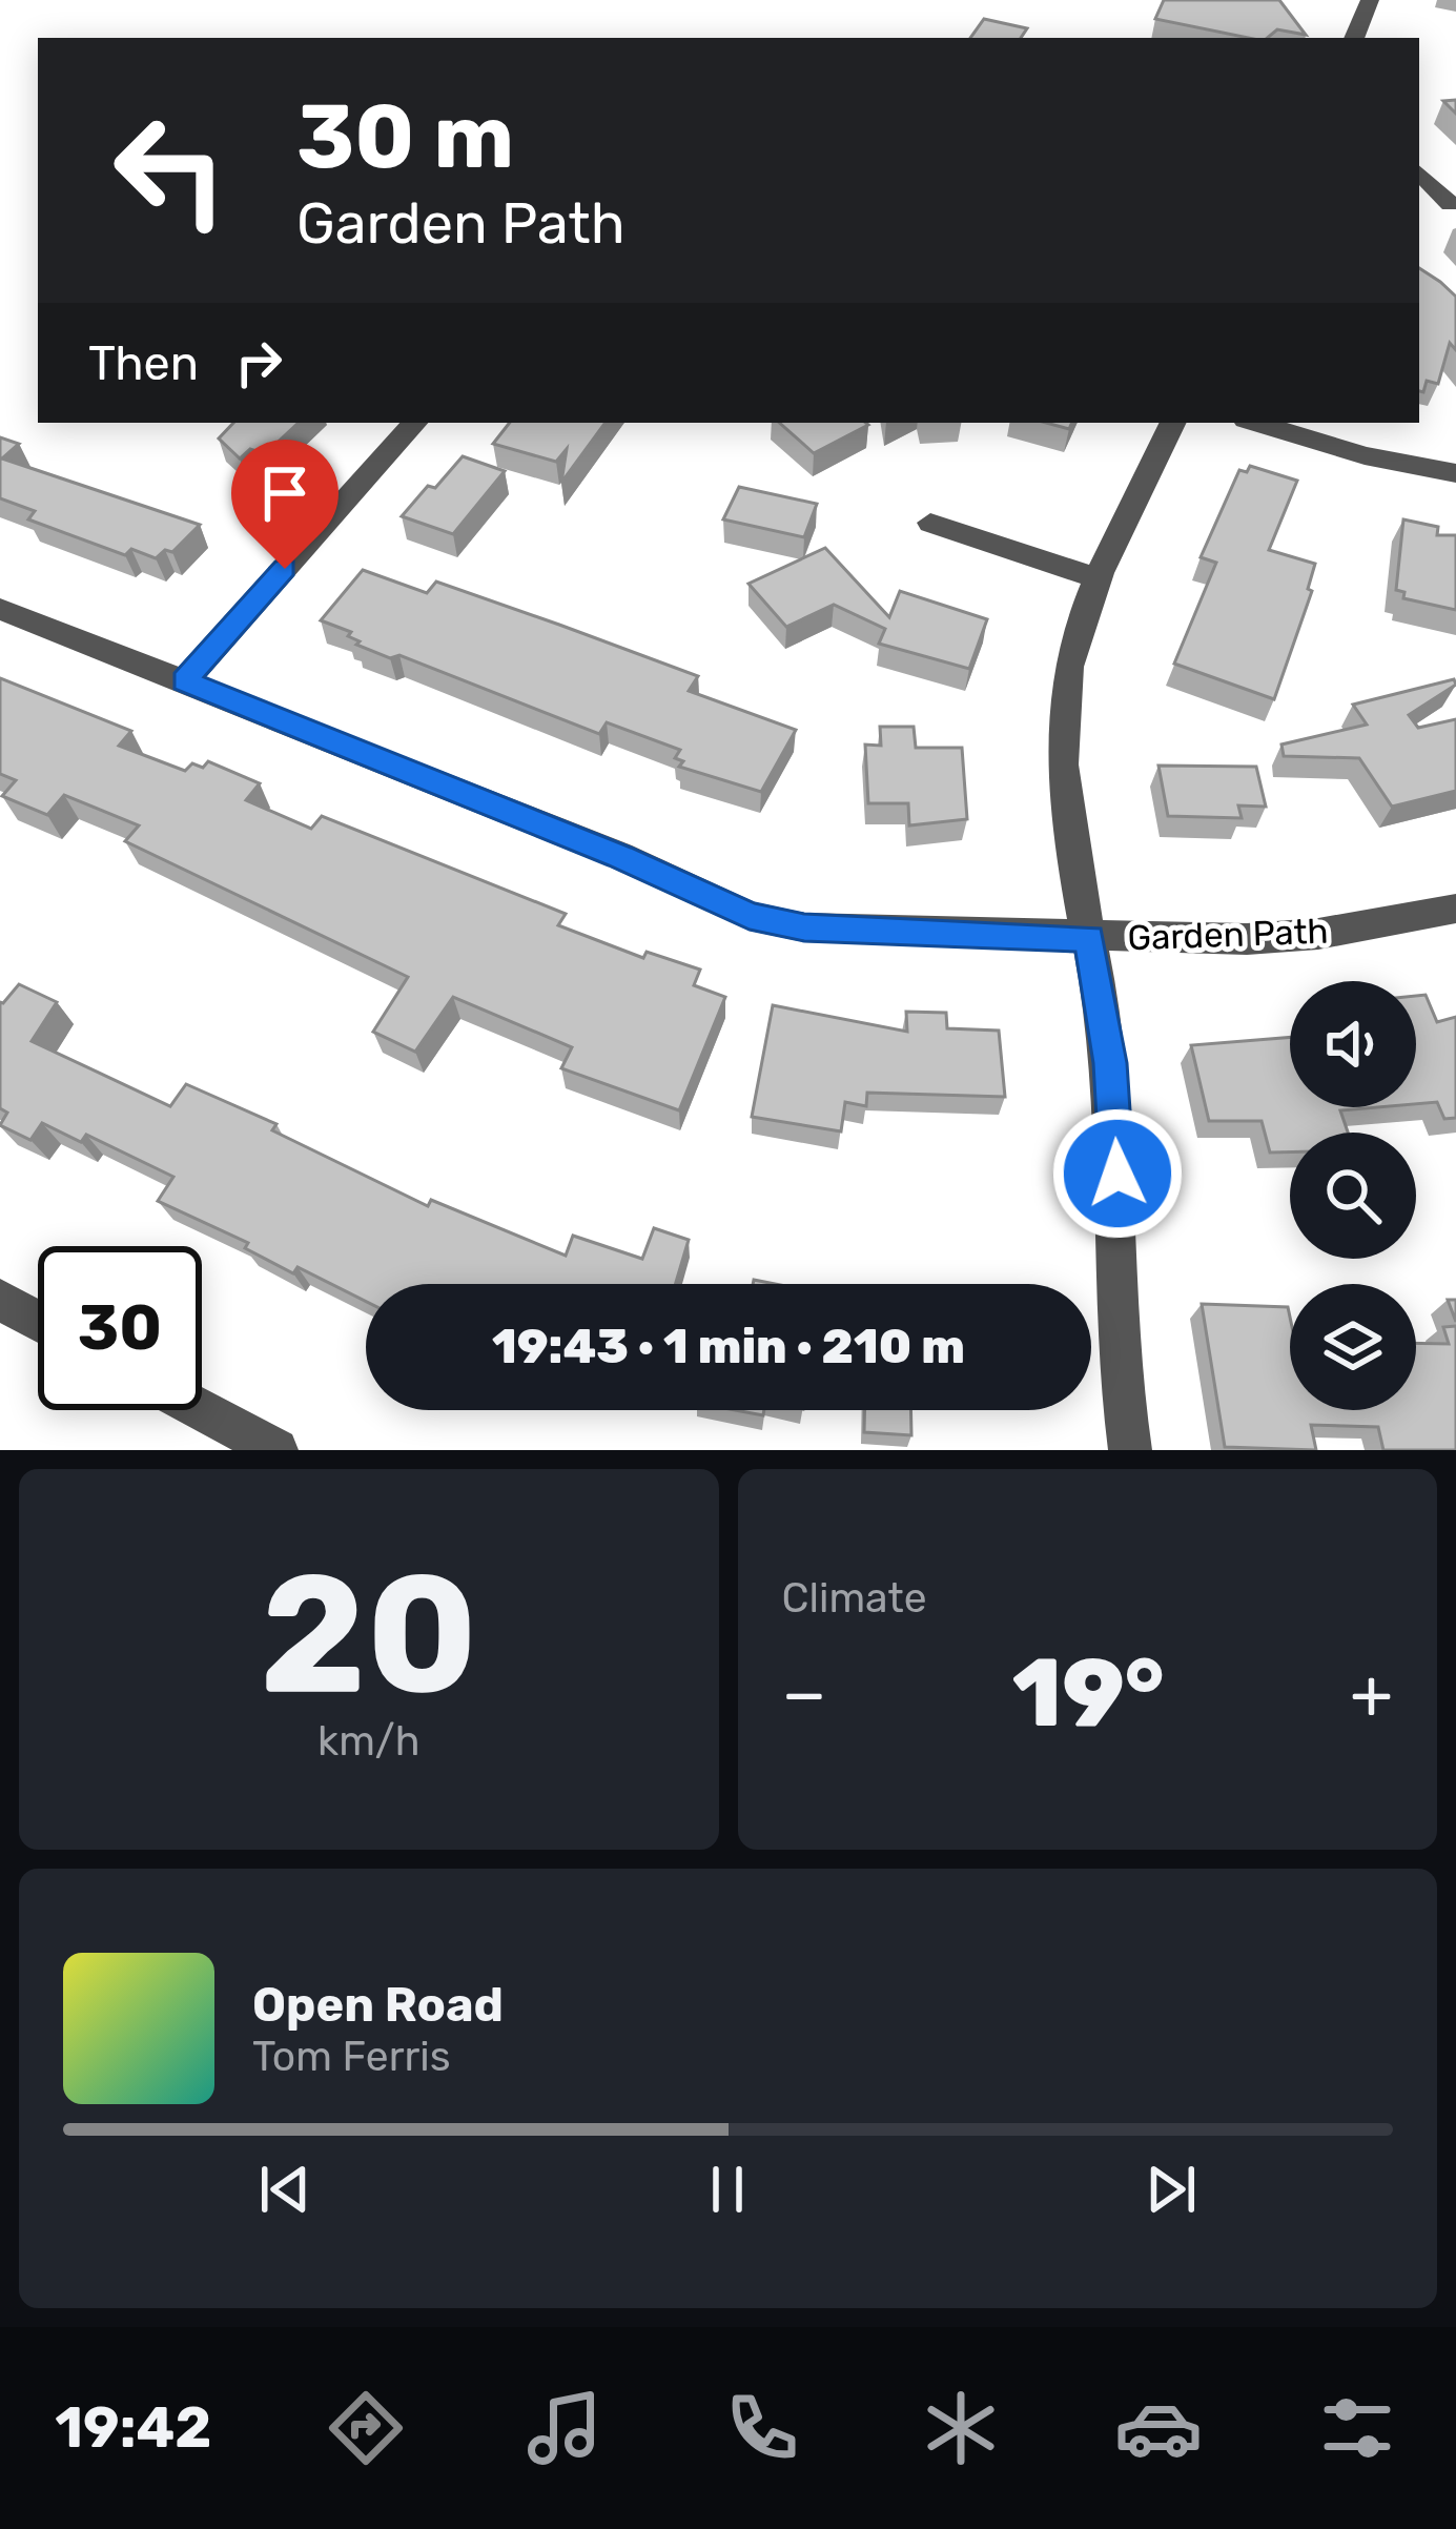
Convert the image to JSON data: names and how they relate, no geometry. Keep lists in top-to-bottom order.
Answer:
{
  "streets": {
    "street": ["Garden Path"]
  },
  "page": {
    "turn": ["30 m", "Garden Path"],
    "then": "Then",
    "limit": "30",
    "trip": "19:43 · 1 min · 210 m",
    "tile": [
      ["20", "km/h"],
      "Climate"
    ],
    "heat": ["−", "19°", "+"],
    "song": ["Open Road", "Tom Ferris"],
    "tabs": "19:42"
  }
}
